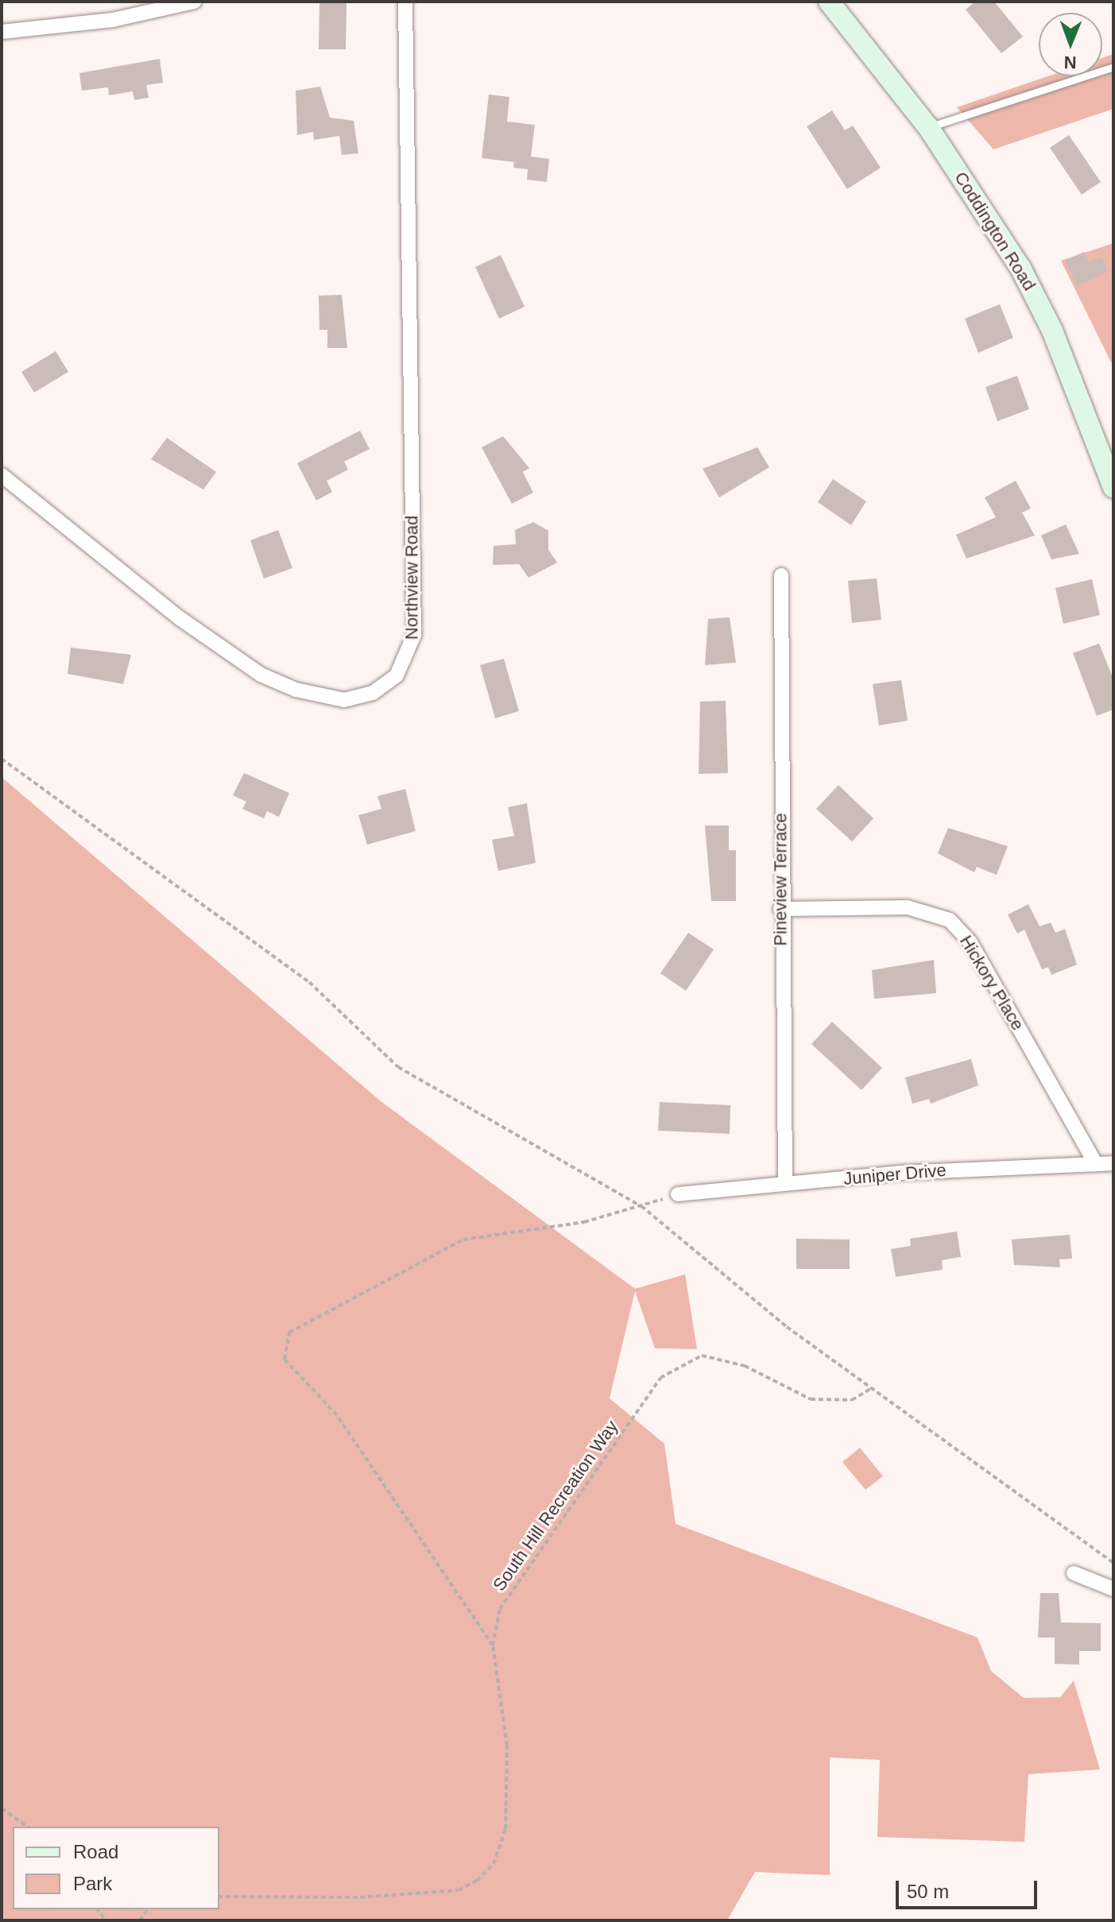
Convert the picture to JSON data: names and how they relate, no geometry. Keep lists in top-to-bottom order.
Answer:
{
  "streets": {
    "street": [
      "Coddington Road",
      "Northview Road",
      "Pineview Terrace",
      "Hickory Place",
      "Juniper Drive"
    ],
    "path": ["South Hill Recreation Way"]
  },
  "crossings": [
    ["Pineview Terrace", "Hickory Place"],
    ["Pineview Terrace", "Juniper Drive"],
    ["Hickory Place", "Juniper Drive"]
  ],
  "legend": ["Road", "Park"],
  "scale_bar": "50 m",
  "north": "bottom"
}
